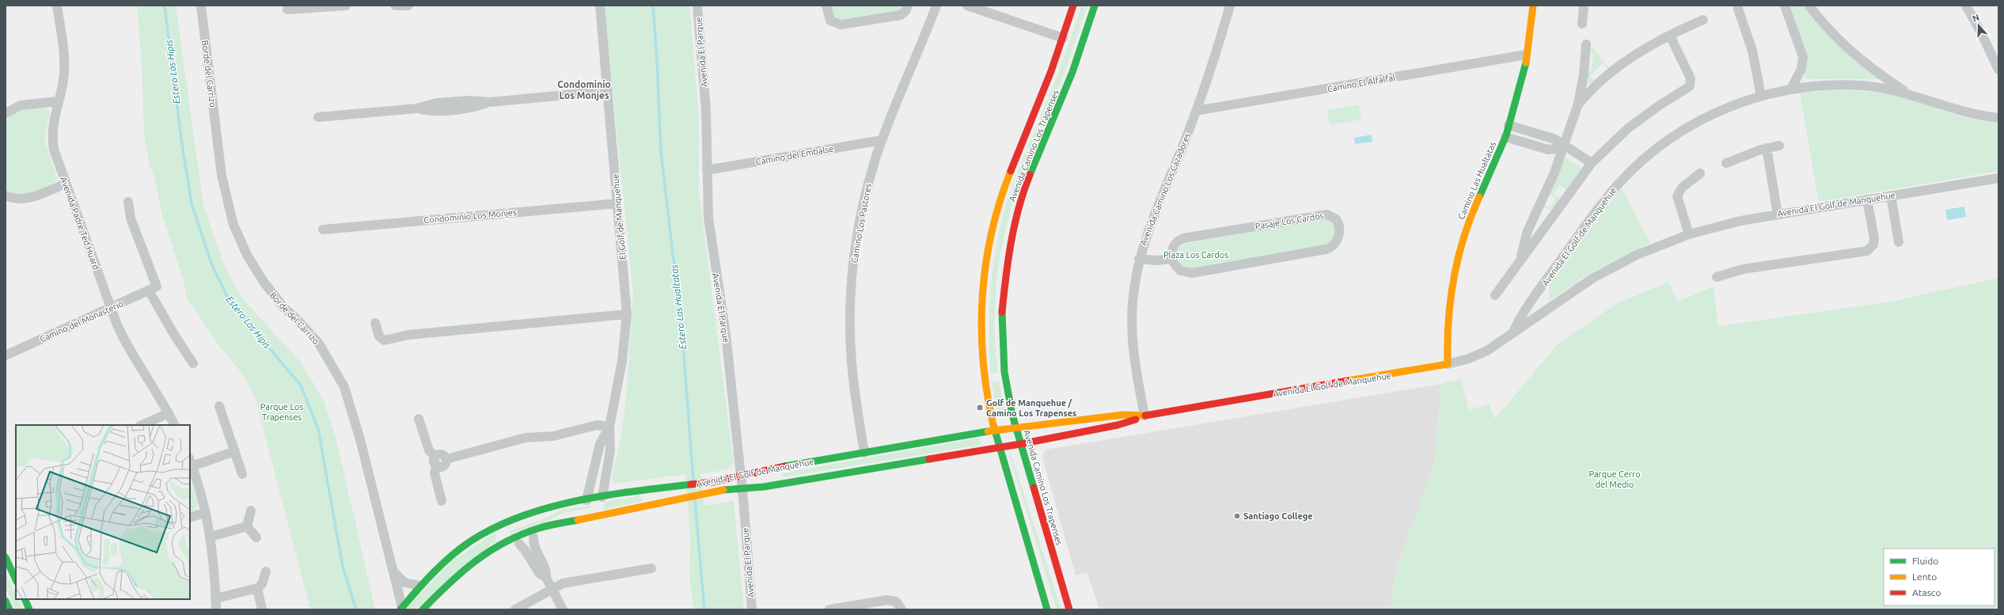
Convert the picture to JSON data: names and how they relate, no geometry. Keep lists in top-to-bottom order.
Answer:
{
  "streets": {
    "street": [
      "Avenida El Parque",
      "Borde del Carrizo",
      "Camino El Alfalfal",
      "Avenida Camino Los Trapenses",
      "Camino del Embalse",
      "Camino Las Hualtatas",
      "Avenida Camino Los Cazadores",
      "Avenida El Golf de Manquehue",
      "Condominio Los Monjes",
      "El Golf de Manquehue",
      "Pasaje Los Cardos",
      "Avenida Padre Ted Huard",
      "Camino Los Pastores",
      "Camino del Monasterio"
    ]
  },
  "crossings": [
    ["Avenida El Parque", "Camino del Embalse"],
    ["Avenida El Parque", "Avenida El Golf de Manquehue"],
    ["Borde del Carrizo", "Avenida El Golf de Manquehue"],
    ["Camino El Alfalfal", "Camino Las Hualtatas"],
    ["Camino El Alfalfal", "Avenida Camino Los Cazadores"],
    ["Avenida Camino Los Trapenses", "Avenida El Golf de Manquehue"],
    ["Camino del Embalse", "Camino Los Pastores"],
    ["Camino Las Hualtatas", "Avenida El Golf de Manquehue"],
    ["Avenida Camino Los Cazadores", "Avenida El Golf de Manquehue"],
    ["Avenida El Golf de Manquehue", "El Golf de Manquehue"],
    ["Avenida El Golf de Manquehue", "Camino Los Pastores"],
    ["Condominio Los Monjes", "El Golf de Manquehue"],
    ["Avenida Padre Ted Huard", "Camino del Monasterio"]
  ],
  "districts": ["Condominio Los Monjes"],
  "water": ["Estero Los Hipis", "Estero Las Hualtatas"],
  "parks": ["Plaza Los Cardos", "Parque Los Trapenses", "Parque Cerro del Medio"],
  "places": {
    "transit": ["Golf de Manquehue / Camino Los Trapenses"],
    "other": ["Santiago College"]
  },
  "legend": ["Fluido", "Lento", "Atasco"],
  "north": "top"
}
